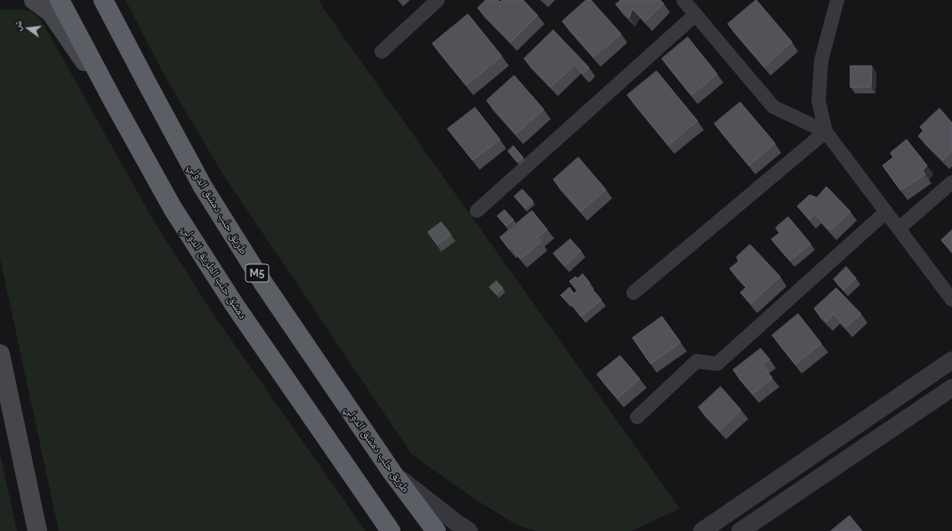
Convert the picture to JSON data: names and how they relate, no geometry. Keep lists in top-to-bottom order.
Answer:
{
  "streets": {
    "highway": ["طريق حلب دمشق الدولي", "دمشق حلب الطريق الدولي", "M5"]
  },
  "north": "left"
}
